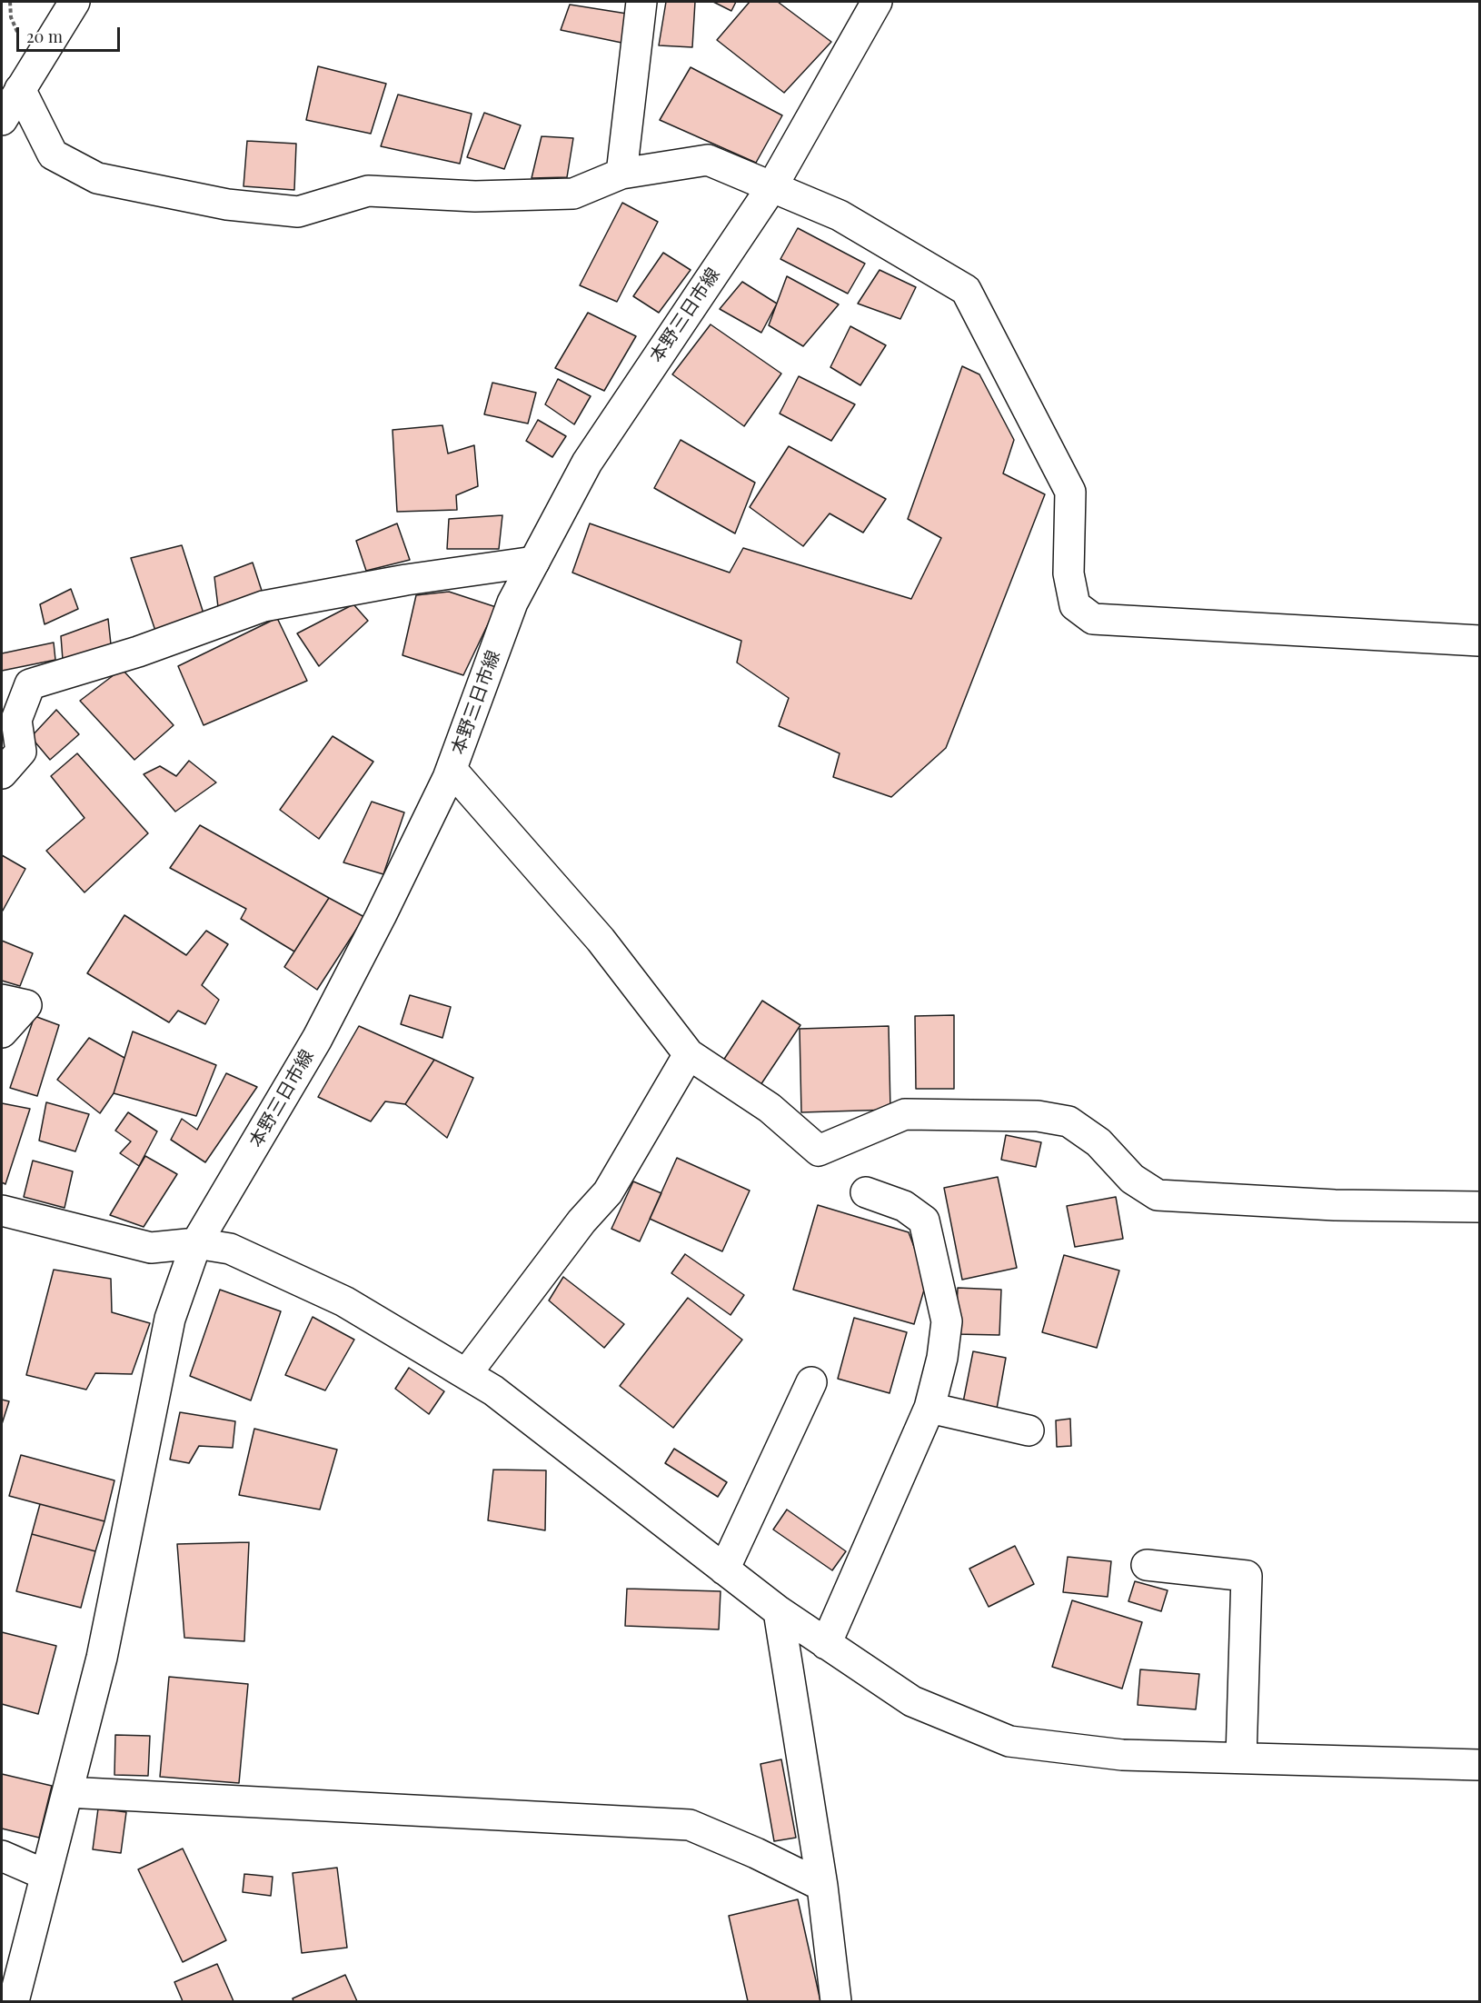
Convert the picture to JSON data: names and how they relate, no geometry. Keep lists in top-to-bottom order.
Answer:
{
  "streets": {
    "street": ["本野三日市線"]
  },
  "scale_bar": "20 m"
}
